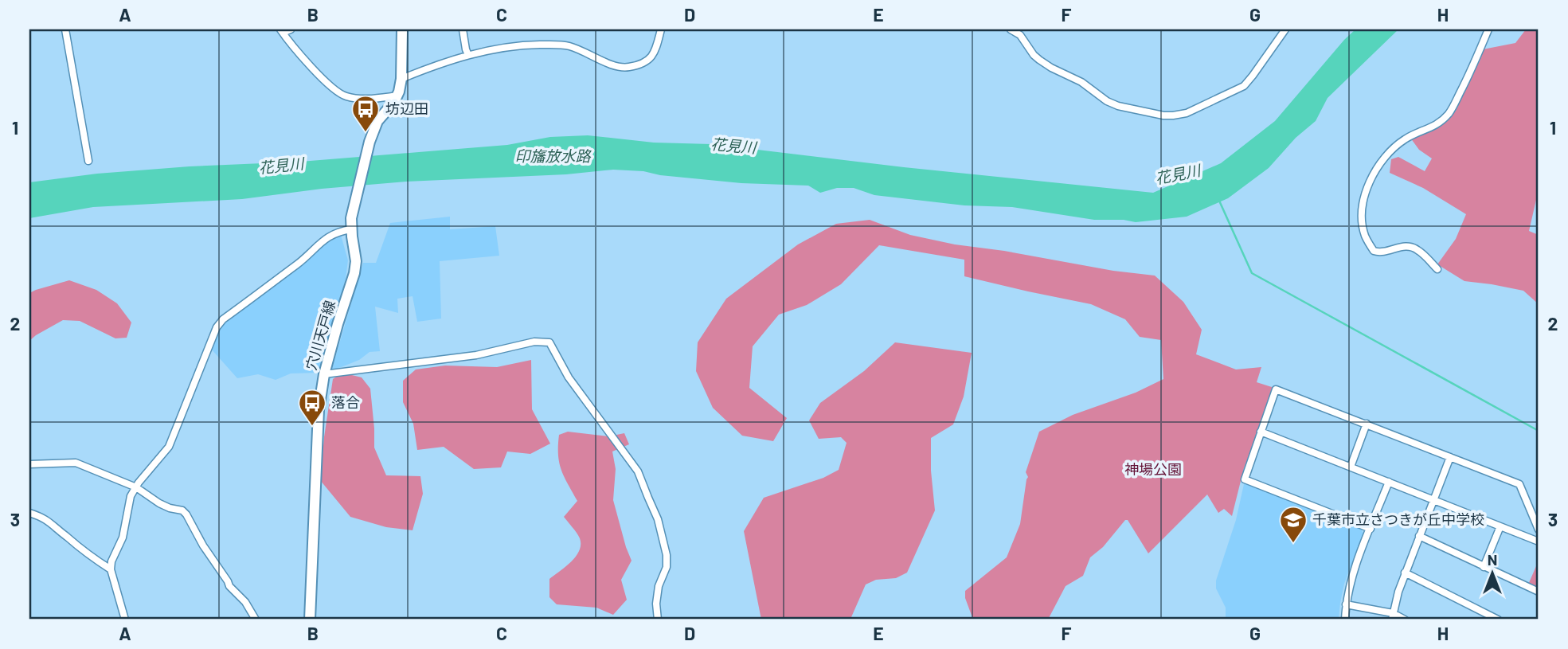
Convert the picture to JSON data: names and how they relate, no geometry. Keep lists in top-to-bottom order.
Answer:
{
  "streets": {
    "main road": ["穴川天戸線"]
  },
  "water": ["花見川", "印旛放水路"],
  "parks": ["神場公園"],
  "places": {
    "bus stop": ["坊辺田", "落合"],
    "school or university": ["千葉市立さつきが丘中学校"]
  },
  "north": "top",
  "grid": {
    "columns": [
      "A",
      "B",
      "C",
      "D",
      "E",
      "F",
      "G",
      "H"
    ],
    "rows": ["1", "2", "3"]
  }
}
